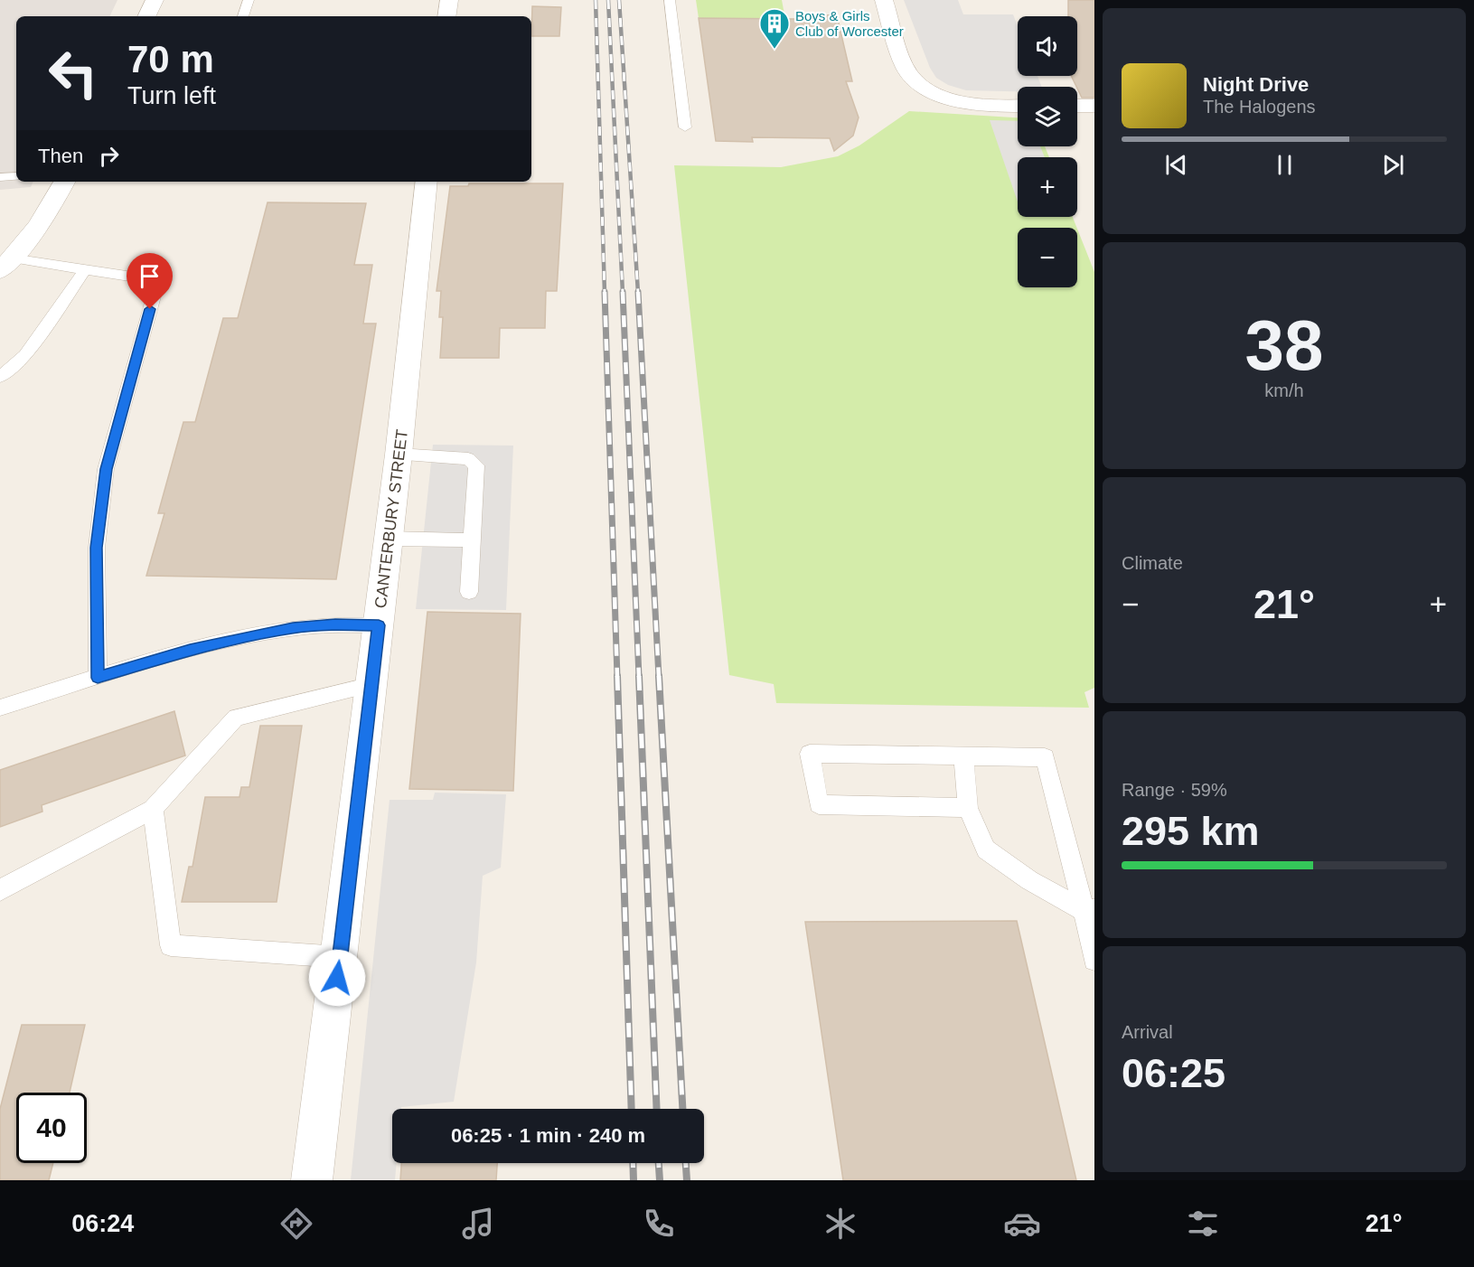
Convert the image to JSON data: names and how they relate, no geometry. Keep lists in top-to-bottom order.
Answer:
{
  "streets": {
    "street": ["CANTERBURY STREET"]
  },
  "places": {
    "building": ["Boys & Girls Club of Worcester"]
  },
  "page": {
    "map_buttons": ["+", "−"],
    "turn": ["70 m", "Turn left"],
    "song": ["Night Drive", "The Halogens"],
    "then": "Then",
    "tile": [
      ["38", "km/h"],
      "Climate",
      ["Range · 59%", "295 km"],
      ["Arrival", "06:25"]
    ],
    "heat": ["−", "21°", "+"],
    "limit": "40",
    "trip": "06:25 · 1 min · 240 m",
    "tabs": ["06:24", "21°"]
  }
}
